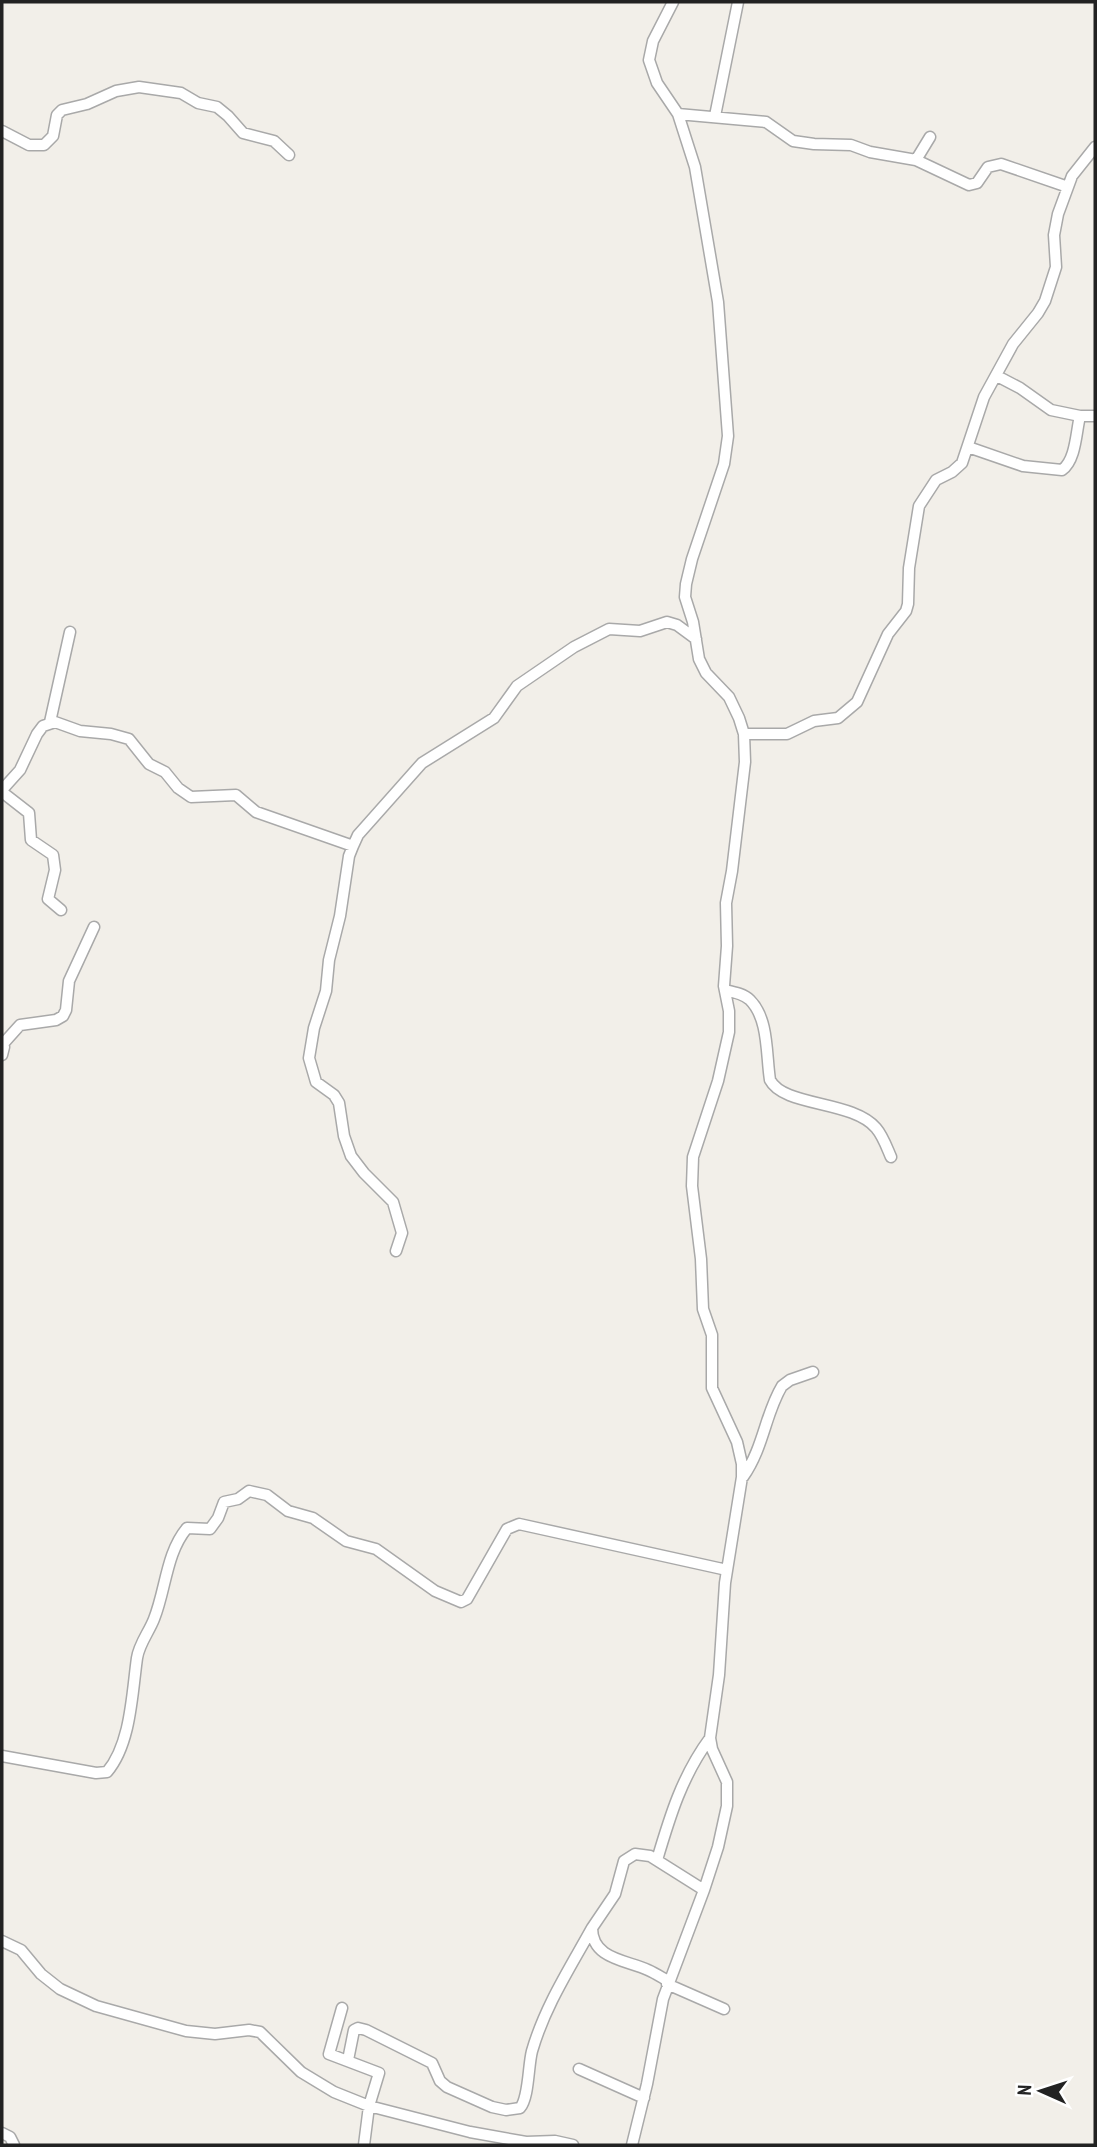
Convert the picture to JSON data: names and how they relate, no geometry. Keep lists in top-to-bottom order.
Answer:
{
  "north": "left"
}
